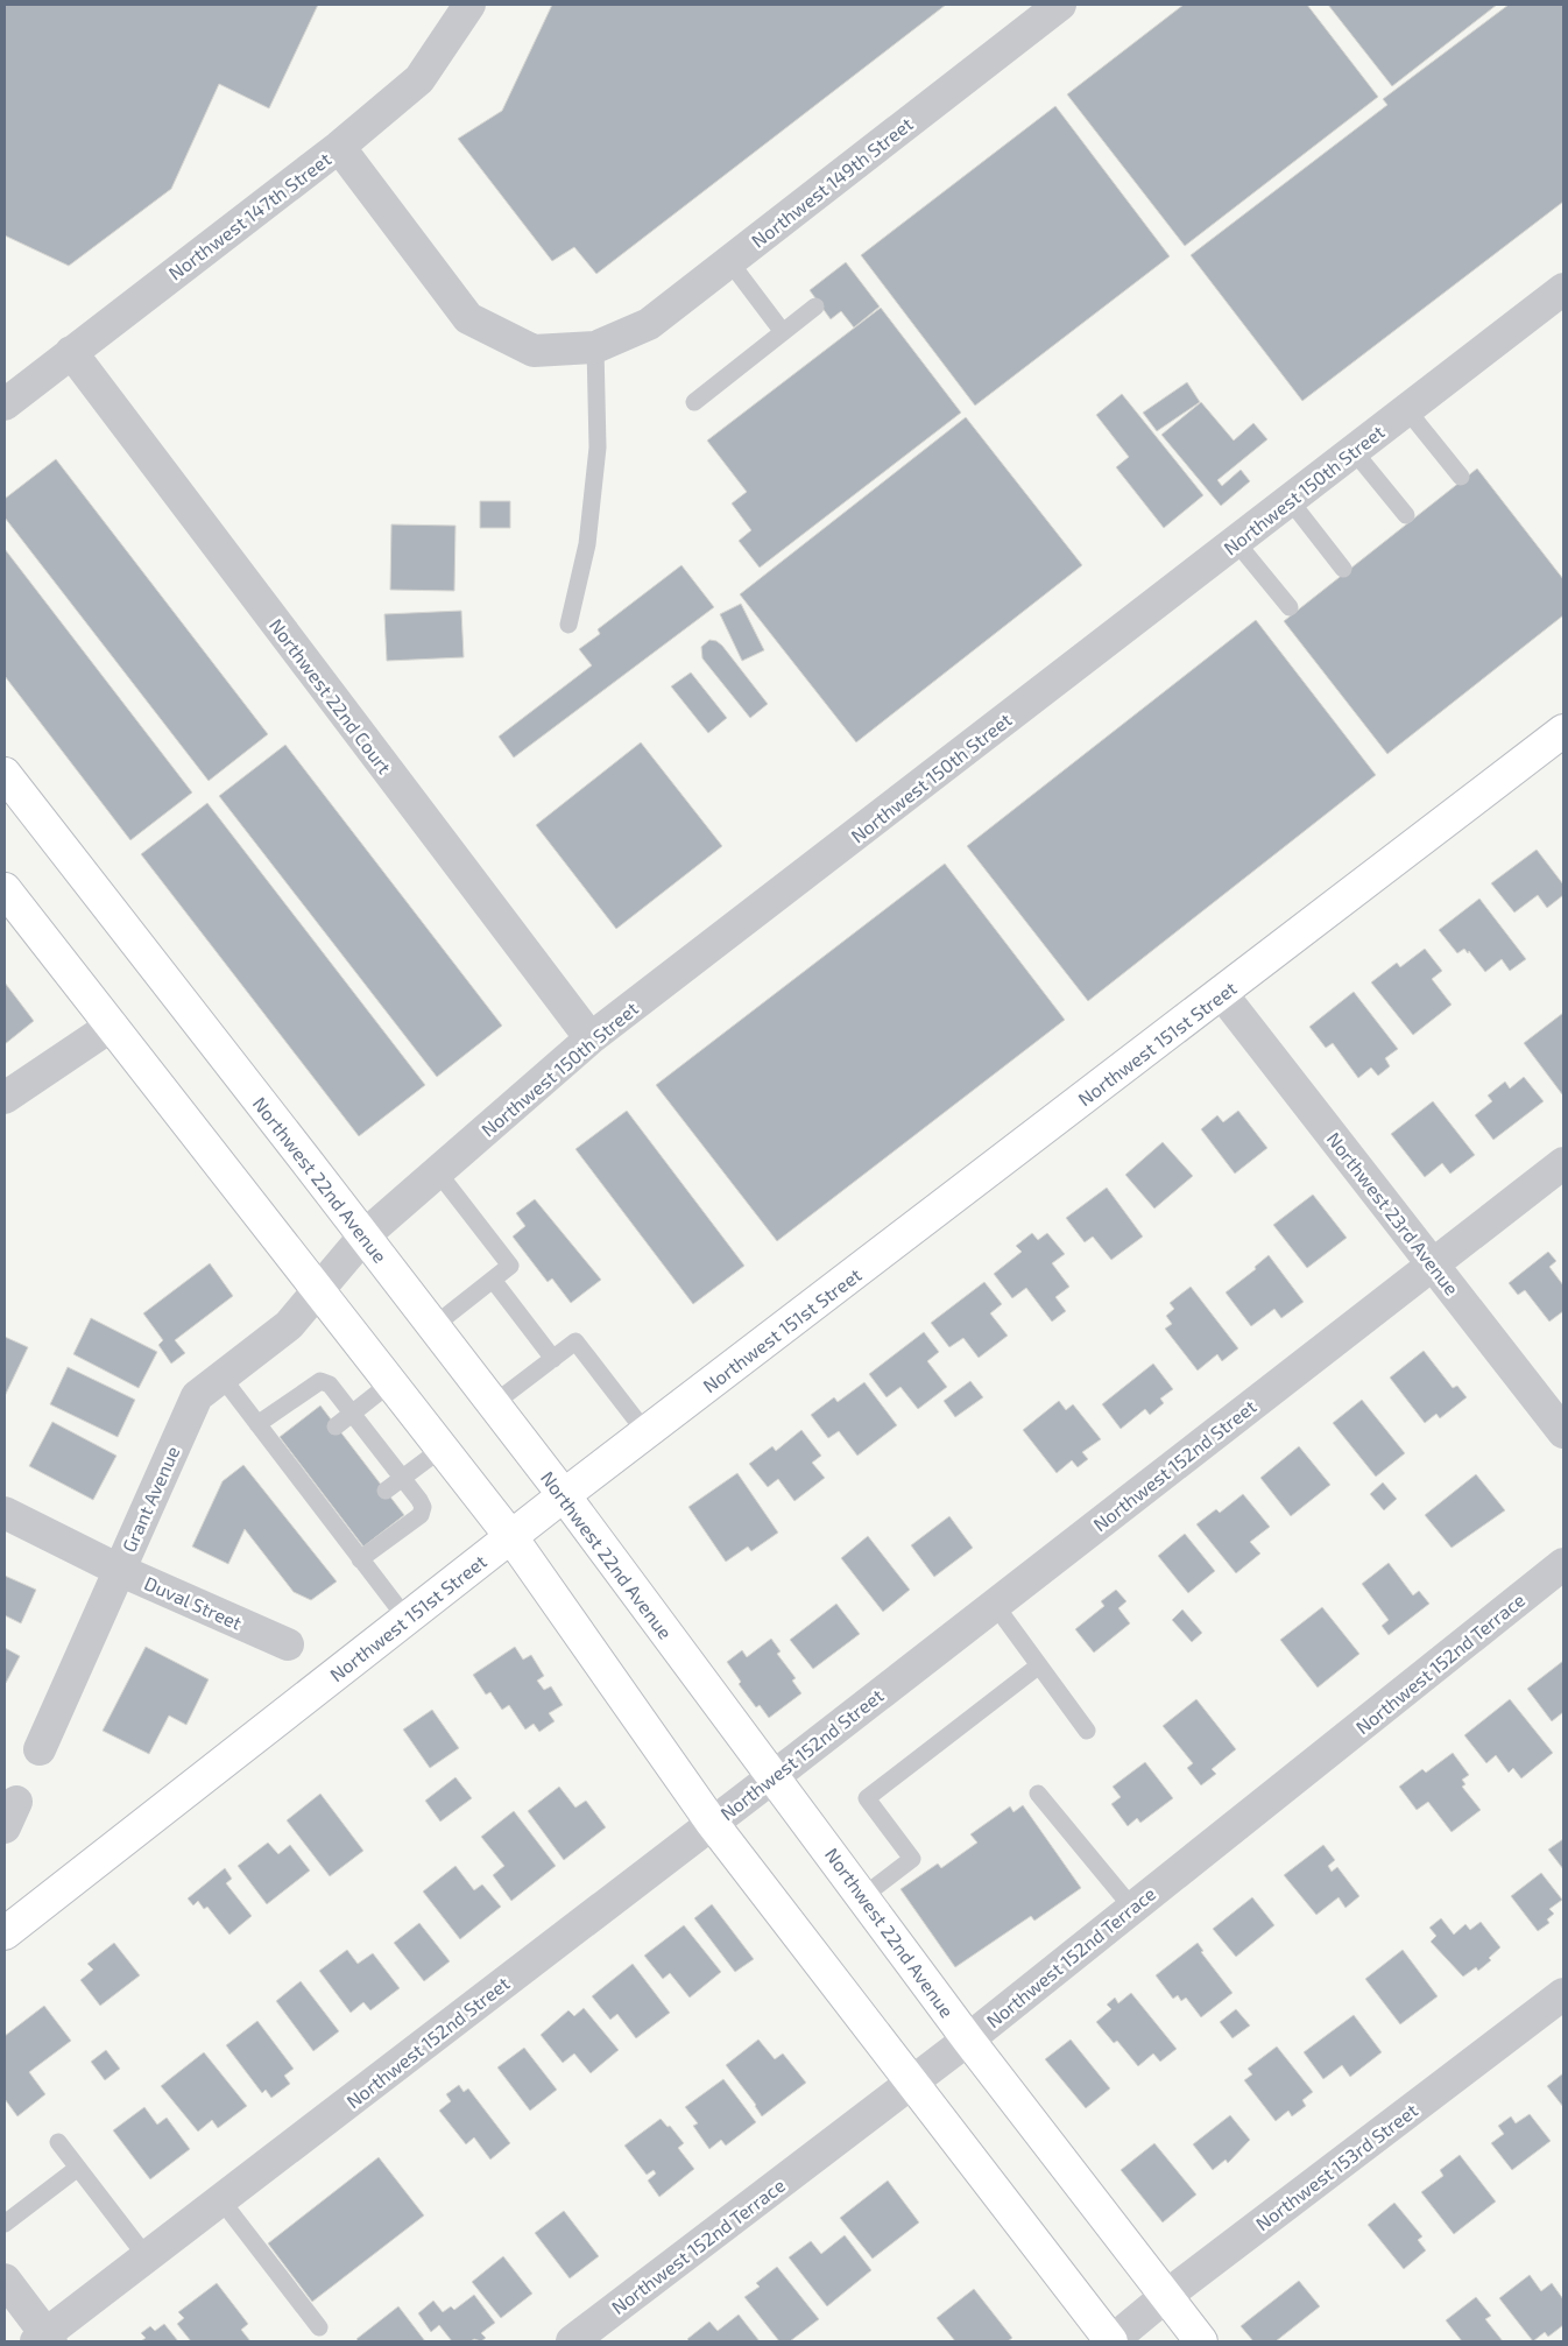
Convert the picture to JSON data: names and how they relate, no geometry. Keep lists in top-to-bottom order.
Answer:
{
  "streets": {
    "main road": ["Northwest 151st Street", "Northwest 22nd Avenue"],
    "street": [
      "Northwest 149th Street",
      "Northwest 147th Street",
      "Northwest 150th Street",
      "Northwest 22nd Court",
      "Northwest 23rd Avenue",
      "Northwest 152nd Street",
      "Grant Avenue",
      "Duval Street",
      "Northwest 152nd Terrace",
      "Northwest 153rd Street"
    ]
  },
  "crossings": [
    ["Northwest 147th Street", "Northwest 22nd Court"],
    ["Northwest 150th Street", "Northwest 22nd Court"],
    ["Northwest 150th Street", "Northwest 22nd Avenue"],
    ["Northwest 150th Street", "Grant Avenue"],
    ["Northwest 151st Street", "Northwest 22nd Avenue"],
    ["Northwest 151st Street", "Northwest 23rd Avenue"],
    ["Northwest 22nd Avenue", "Northwest 152nd Street"],
    ["Northwest 22nd Avenue", "Northwest 152nd Terrace"],
    ["Northwest 22nd Avenue", "Northwest 153rd Street"],
    ["Northwest 23rd Avenue", "Northwest 152nd Street"],
    ["Grant Avenue", "Duval Street"]
  ]
}
